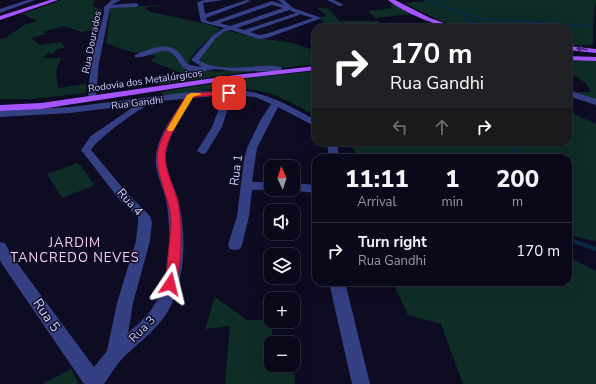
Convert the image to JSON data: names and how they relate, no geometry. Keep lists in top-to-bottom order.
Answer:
{
  "streets": {
    "main road": ["Rodovia dos Metalúrgicos"],
    "street": [
      "Rua Dourados",
      "Rua Gandhi",
      "Rua 1",
      "Rua 4",
      "Rua 5",
      "Rua 3"
    ]
  },
  "crossings": [
    ["Rua Dourados", "Rodovia dos Metalúrgicos"],
    ["Rua Gandhi", "Rua 1"],
    ["Rua Gandhi", "Rua 4"],
    ["Rua Gandhi", "Rua 3"],
    ["Rua 4", "Rua 5"],
    ["Rua 4", "Rua 3"]
  ],
  "districts": ["JARDIM TANCREDO NEVES"],
  "north": "top",
  "page": {
    "turn": ["170 m", "Rua Gandhi"],
    "eta": [
      "11:11",
      "Arrival",
      "1",
      "min",
      "200",
      "m"
    ],
    "map_buttons": ["+", "−"],
    "list": [
      {
        "name": "Turn right",
        "note": "Rua Gandhi",
        "value": "170 m"
      }
    ]
  }
}
